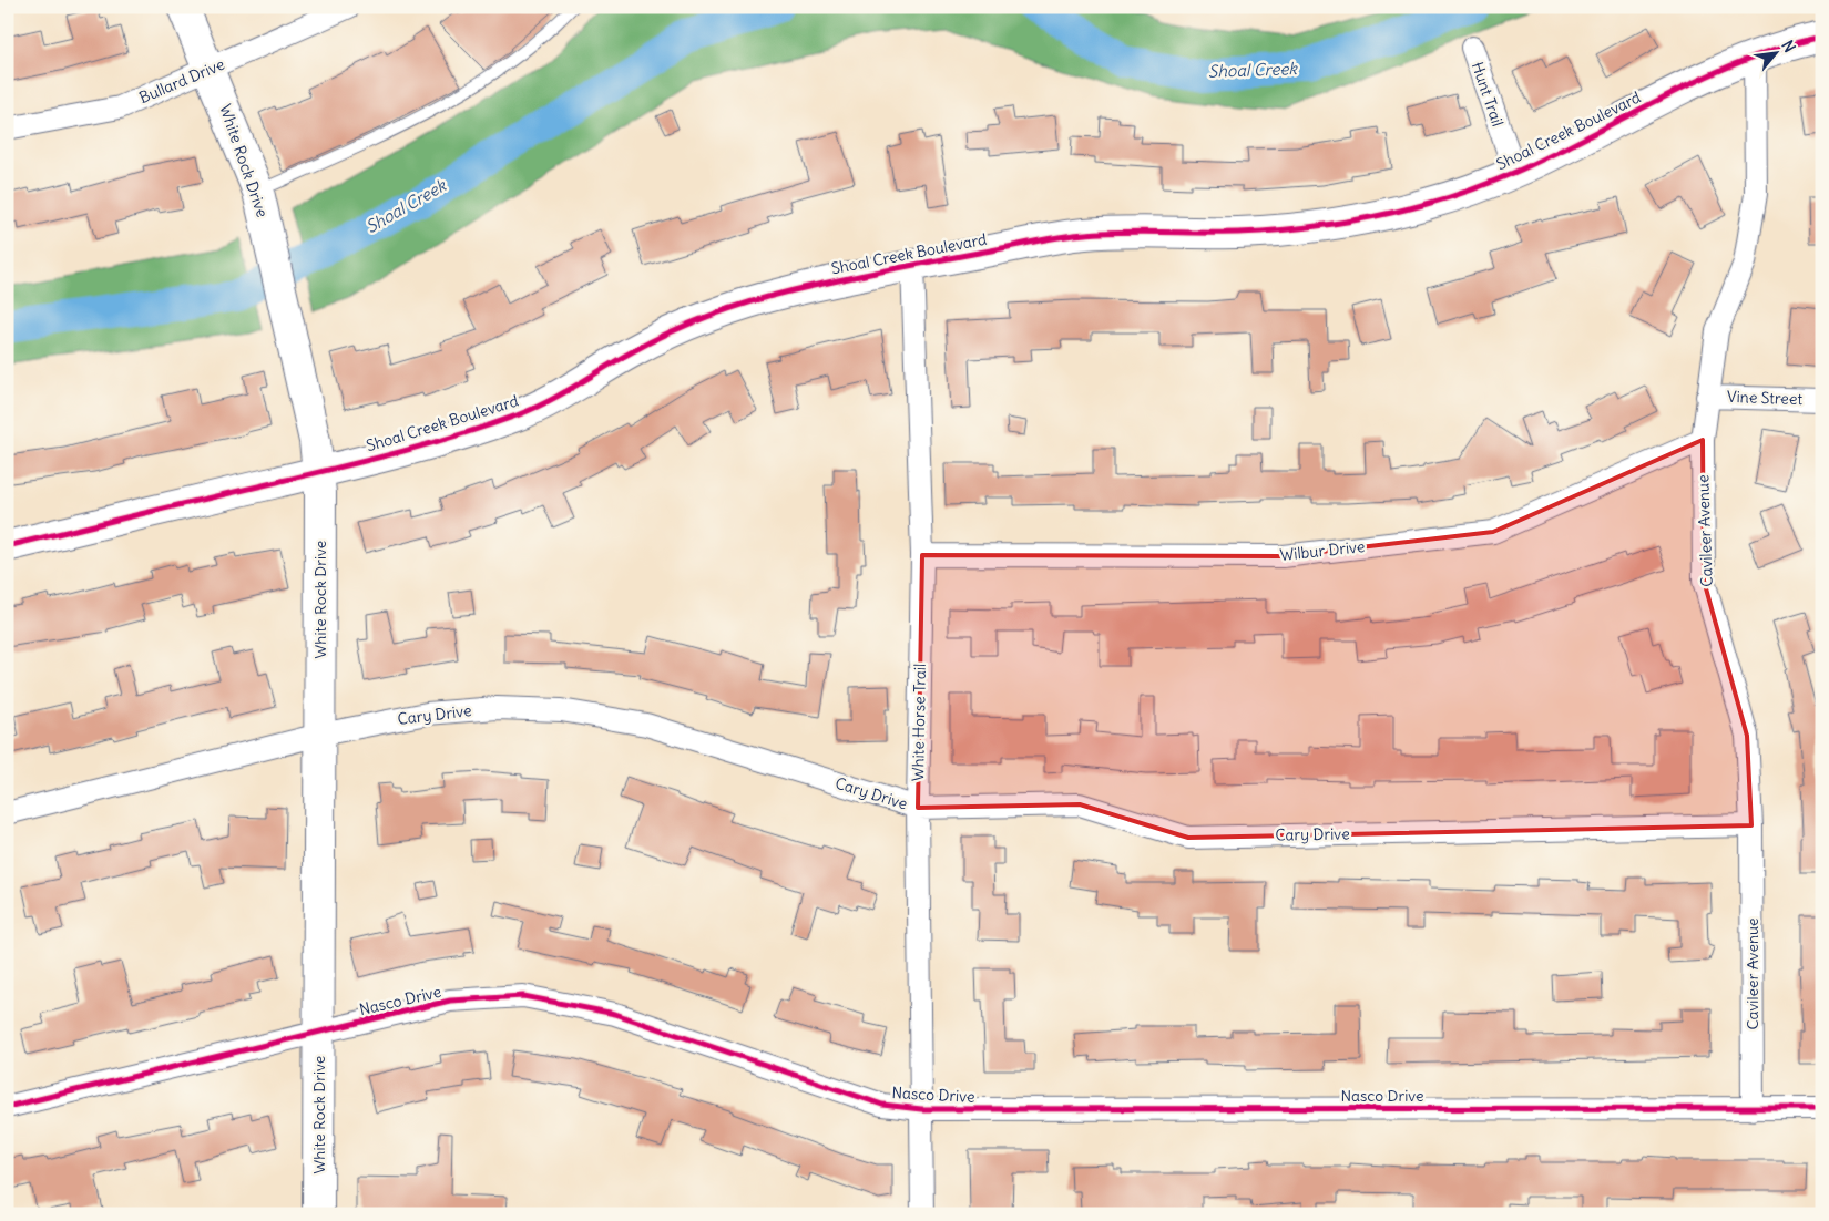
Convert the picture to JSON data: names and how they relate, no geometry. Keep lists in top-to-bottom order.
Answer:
{
  "streets": {
    "street": [
      "Bullard Drive",
      "Hunt Trail",
      "Shoal Creek Boulevard",
      "White Rock Drive",
      "Vine Street",
      "Cavileer Avenue",
      "Wilbur Drive",
      "Cary Drive",
      "White Horse Trail",
      "Nasco Drive"
    ]
  },
  "crossings": [
    ["Bullard Drive", "White Rock Drive"],
    ["Hunt Trail", "Shoal Creek Boulevard"],
    ["Shoal Creek Boulevard", "White Rock Drive"],
    ["Shoal Creek Boulevard", "Cavileer Avenue"],
    ["Shoal Creek Boulevard", "White Horse Trail"],
    ["White Rock Drive", "Cary Drive"],
    ["White Rock Drive", "Nasco Drive"],
    ["Vine Street", "Cavileer Avenue"],
    ["Cavileer Avenue", "Wilbur Drive"],
    ["Cavileer Avenue", "Cary Drive"],
    ["Cavileer Avenue", "Nasco Drive"],
    ["Wilbur Drive", "White Horse Trail"],
    ["Cary Drive", "White Horse Trail"],
    ["White Horse Trail", "Nasco Drive"]
  ],
  "water": ["Shoal Creek"],
  "north": "top right"
}
